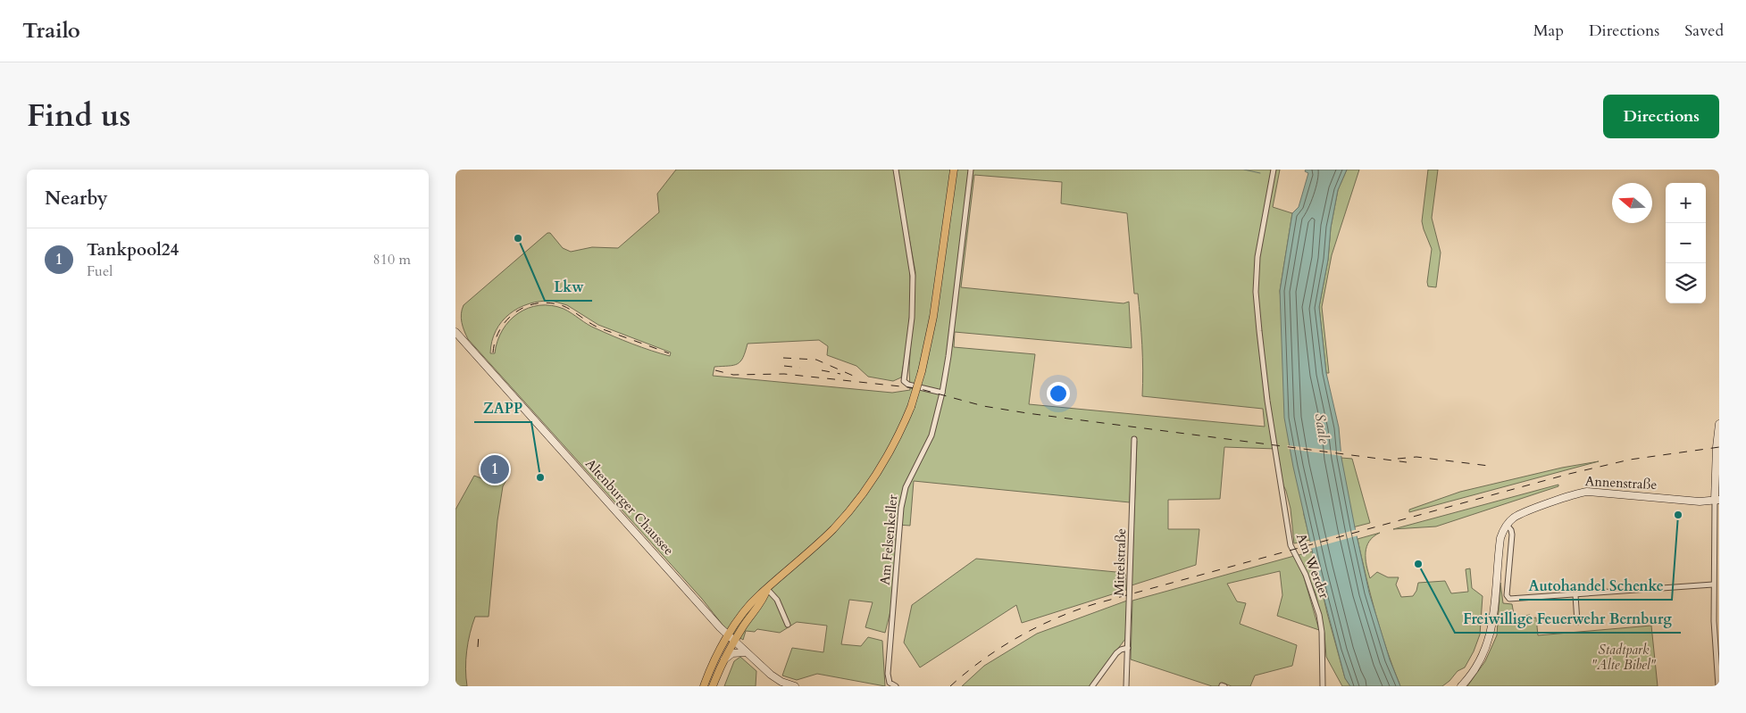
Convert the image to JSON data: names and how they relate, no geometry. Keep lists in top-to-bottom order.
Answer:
{
  "streets": {
    "main road": ["Annenstraße", "Altenburger Chaussee"],
    "street": ["Am Felsenkeller", "Mittelstraße", "Am Werder"]
  },
  "water": ["Saale"],
  "parks": ["Stadtpark \"Alte Bibel\""],
  "places": [
    "Lkw",
    "ZAPP",
    "Autohandel Schenke",
    "Freiwillige Feuerwehr Bernburg"
  ],
  "north": "left",
  "page": {
    "header": "Trailo",
    "nav": ["Map", "Directions", "Saved"],
    "title": "Find us",
    "buttons": "Directions",
    "heading": "Nearby",
    "map_buttons": ["+", "−"],
    "list": [
      {
        "mark": "1",
        "name": "Tankpool24",
        "note": "Fuel",
        "value": "810 m"
      }
    ],
    "pins": "1"
  }
}
